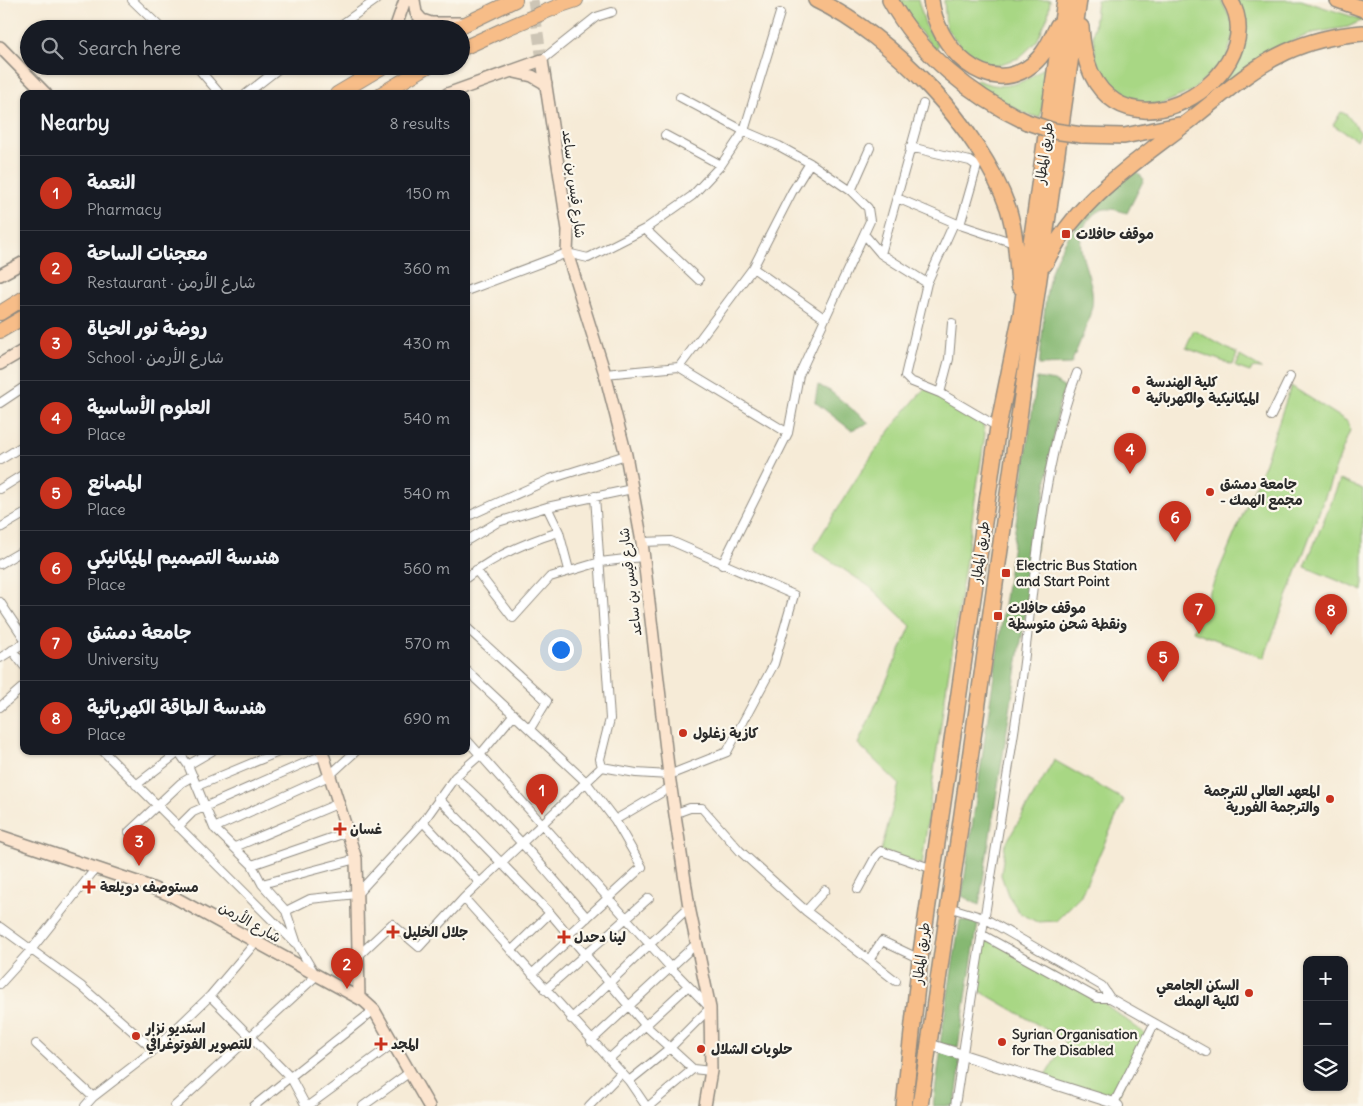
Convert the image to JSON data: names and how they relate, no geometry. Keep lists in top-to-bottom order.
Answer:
{
  "streets": {
    "highway": ["طريق المطار"],
    "main road": ["شارع قيس بن ساعد", "شارع الأرمن"]
  },
  "places": {
    "transit": ["موقف حافلات", "Electric Bus Station and Start Point", "موقف حافلات ونقطة شحن متوسطة"],
    "other": [
      "كلية الهندسة الميكانيكية والكهربائية",
      "جامعة دمشق - مجمع الهمك",
      "كازية زغلول",
      "المعهد العالي للترجمة والترجمة الفورية",
      "السكن الجامعي لكلية الهمك",
      "استديو نزار للتصوير الفوتوغرافي",
      "Syrian Organisation for The Disabled",
      "حلويات الشلال"
    ],
    "health": [
      "غسان",
      "مستوصف دويلعة",
      "جلال الخليل",
      "لينا دحدل",
      "المجد"
    ]
  },
  "page": {
    "search": "Search here",
    "heading": ["Nearby", "8 results"],
    "list": [
      {
        "mark": "1",
        "name": "النعمة",
        "note": "Pharmacy",
        "value": "150 m"
      },
      {
        "mark": "2",
        "name": "معجنات الساحة",
        "note": "Restaurant · شارع الأرمن",
        "value": "360 m"
      },
      {
        "mark": "3",
        "name": "روضة نور الحياة",
        "note": "School · شارع الأرمن",
        "value": "430 m"
      },
      {
        "mark": "4",
        "name": "العلوم الأساسية",
        "note": "Place",
        "value": "540 m"
      },
      {
        "mark": "5",
        "name": "المصانع",
        "note": "Place",
        "value": "540 m"
      },
      {
        "mark": "6",
        "name": "هندسة التصميم الميكانيكي",
        "note": "Place",
        "value": "560 m"
      },
      {
        "mark": "7",
        "name": "جامعة دمشق",
        "note": "University",
        "value": "570 m"
      },
      {
        "mark": "8",
        "name": "هندسة الطاقة الكهربائية",
        "note": "Place",
        "value": "690 m"
      }
    ],
    "pins": [
      "4",
      "6",
      "7",
      "8",
      "5",
      "1",
      "3",
      "2"
    ],
    "map_buttons": ["+", "−"]
  }
}
